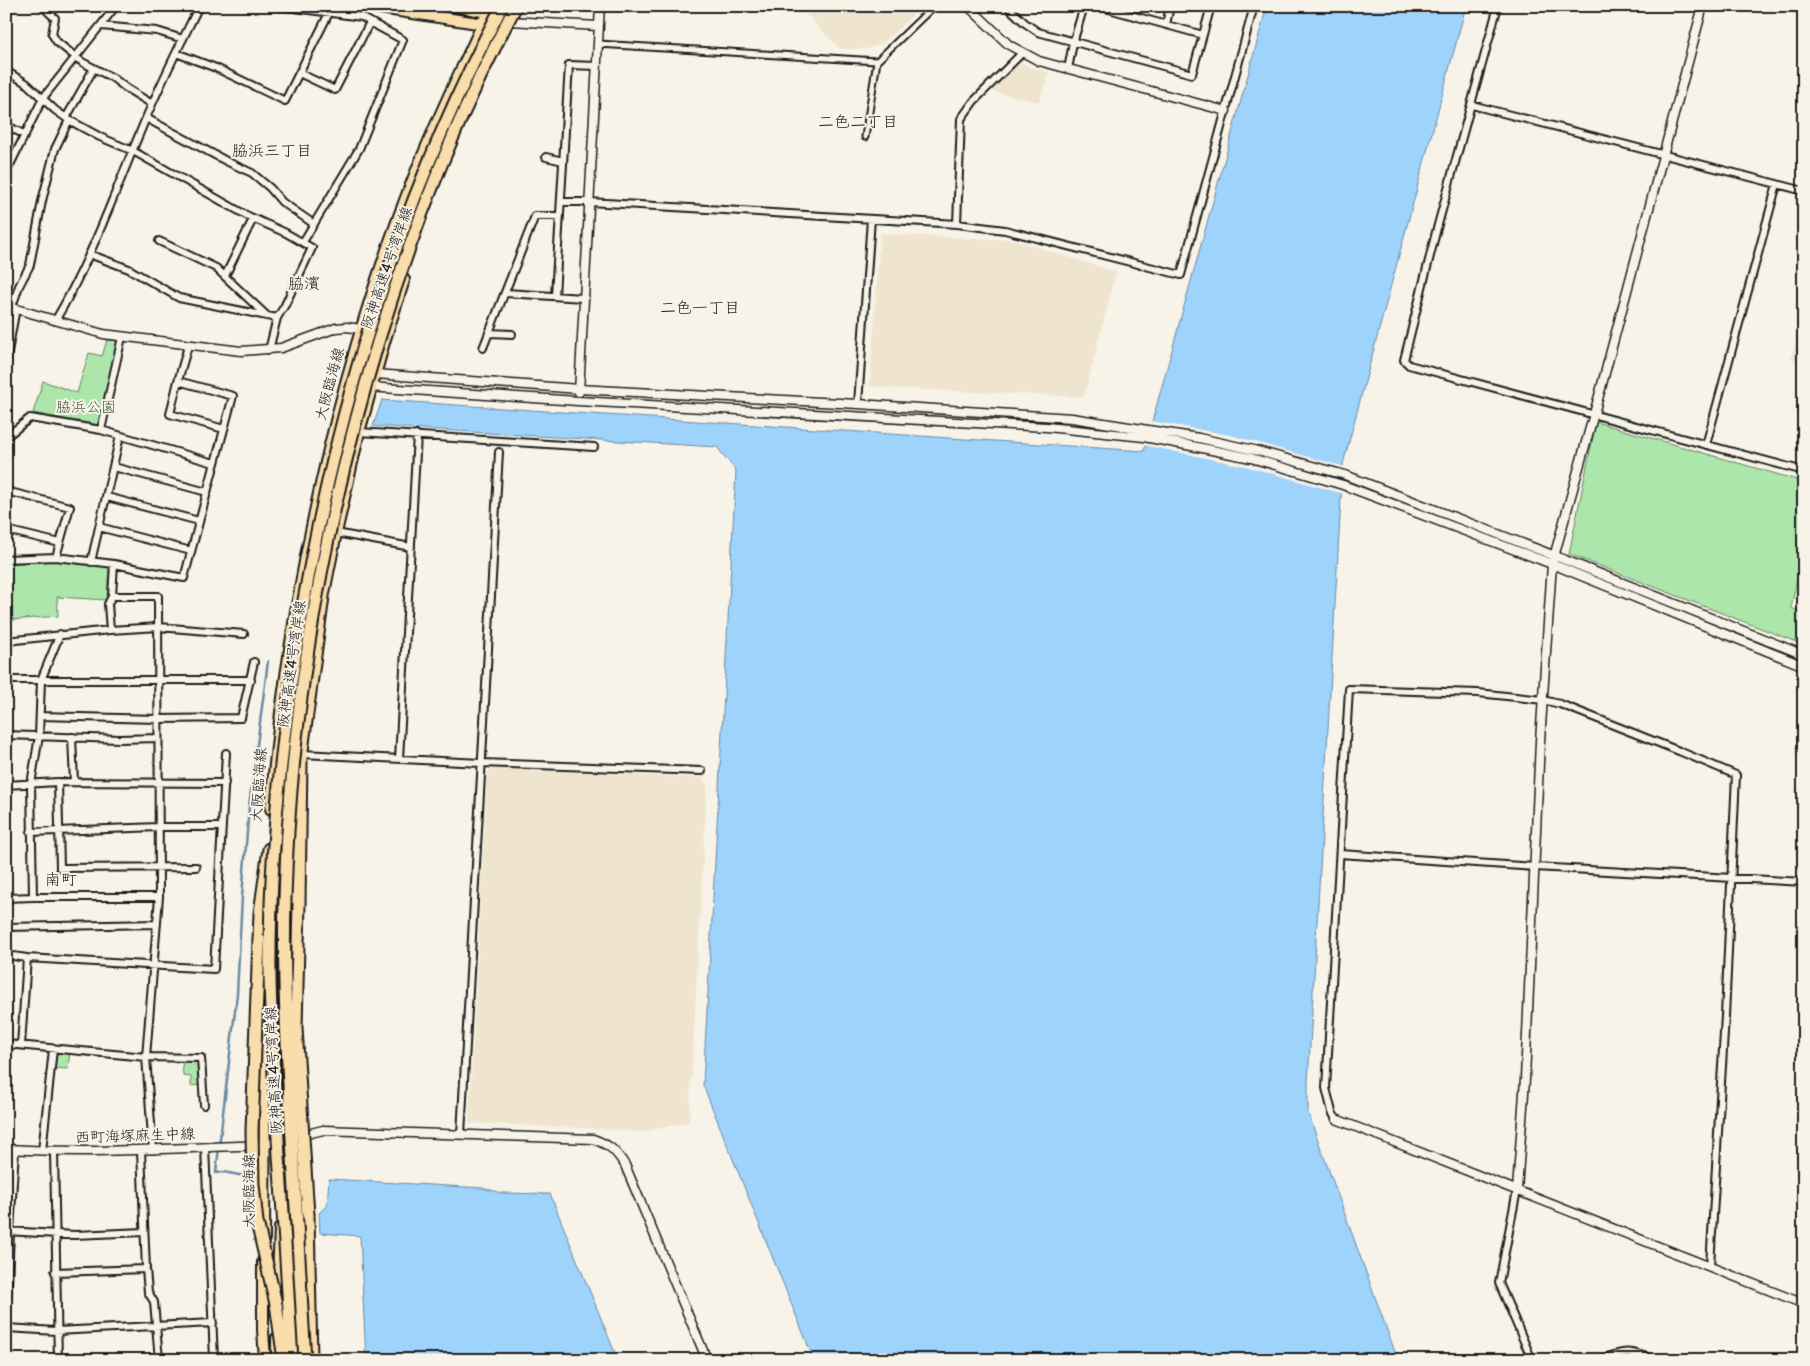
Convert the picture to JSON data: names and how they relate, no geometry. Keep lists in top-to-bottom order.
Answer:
{
  "streets": {
    "highway": ["阪神高速4号湾岸線"],
    "main road": ["大阪臨海線"],
    "street": ["西町海塚麻生中線"]
  },
  "crossings": [
    ["阪神高速4号湾岸線", "大阪臨海線"],
    ["大阪臨海線", "西町海塚麻生中線"]
  ],
  "districts": [
    "二色二丁目",
    "脇浜三丁目",
    "脇濱",
    "二色一丁目",
    "南町"
  ],
  "parks": ["脇浜公園"]
}
